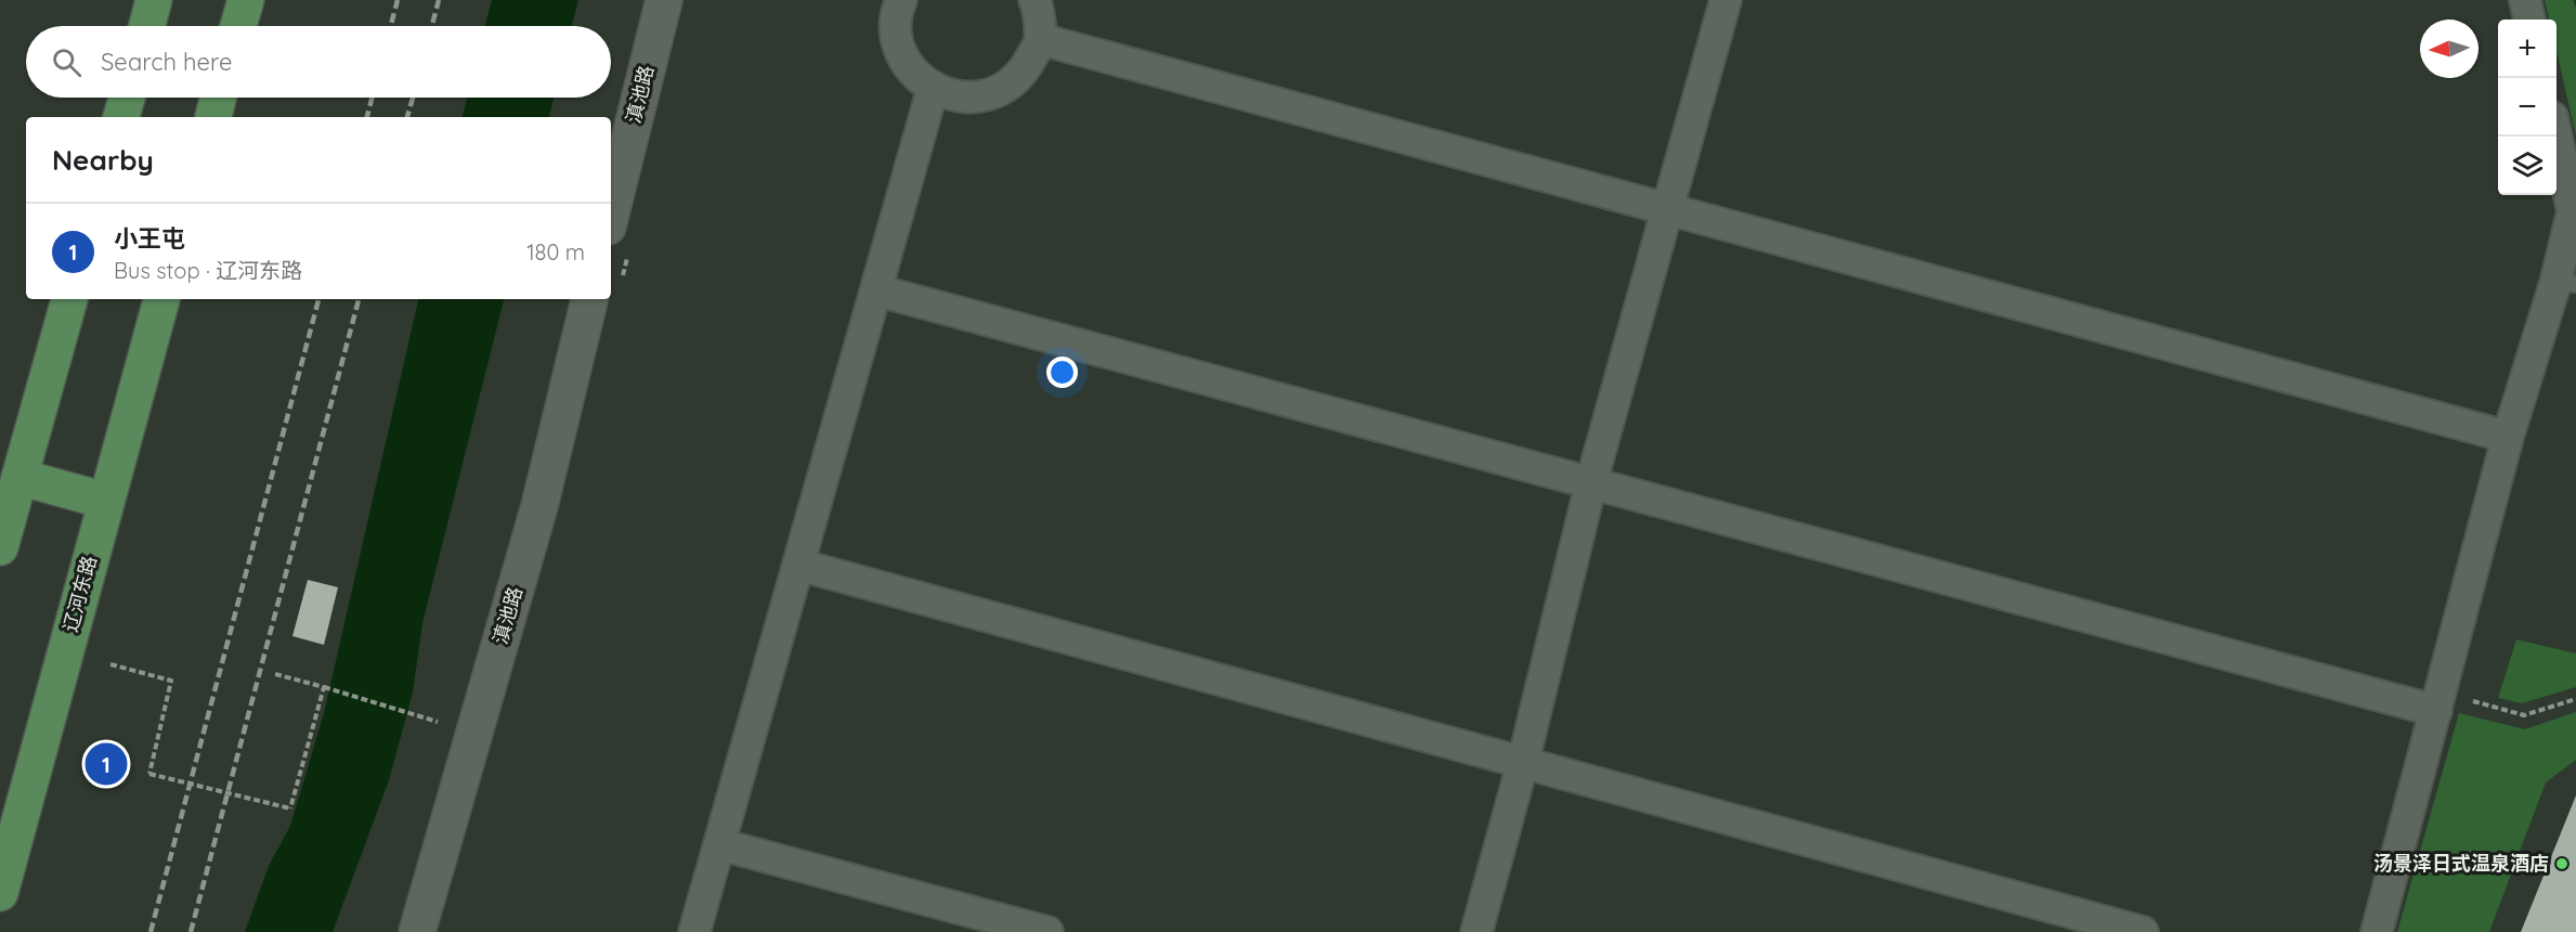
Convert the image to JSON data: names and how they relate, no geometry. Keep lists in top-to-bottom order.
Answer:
{
  "streets": {
    "main road": ["辽河东路"],
    "street": ["滇池路"]
  },
  "places": ["汤景泽日式温泉酒店"],
  "north": "left",
  "page": {
    "map_buttons": ["+", "−"],
    "search": "Search here",
    "heading": "Nearby",
    "list": [
      {
        "mark": "1",
        "name": "小王屯",
        "note": "Bus stop · 辽河东路",
        "value": "180 m"
      }
    ],
    "pins": "1"
  }
}
